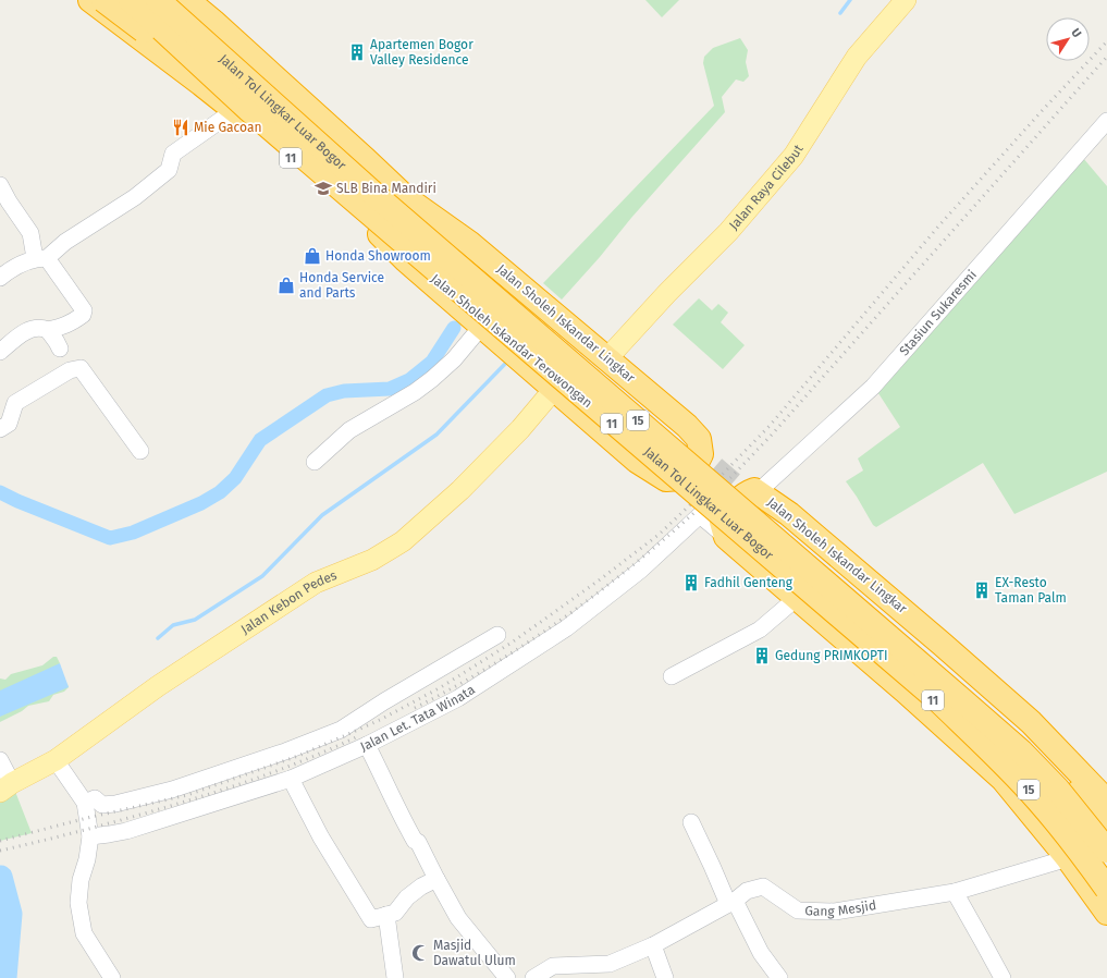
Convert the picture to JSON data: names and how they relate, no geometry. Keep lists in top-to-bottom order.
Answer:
{
  "streets": {
    "highway": [
      "Jalan Tol Lingkar Luar Bogor",
      "11",
      "Jalan Sholeh Iskandar Lingkar",
      "Jalan Sholeh Iskandar Terowongan",
      "15"
    ],
    "main road": ["Jalan Raya Cilebut", "Jalan Kebon Pedes"],
    "street": ["Stasiun Sukaresmi", "Jalan Let. Tata Winata", "Gang Mesjid"]
  },
  "crossings": [
    ["Jalan Tol Lingkar Luar Bogor", "11"],
    ["Jalan Tol Lingkar Luar Bogor", "Jalan Sholeh Iskandar Lingkar"],
    ["11", "Jalan Raya Cilebut"],
    ["11", "Jalan Sholeh Iskandar Lingkar"],
    ["11", "Jalan Sholeh Iskandar Terowongan"],
    ["11", "Jalan Let. Tata Winata"],
    ["Jalan Raya Cilebut", "Jalan Sholeh Iskandar Lingkar"],
    ["Stasiun Sukaresmi", "Jalan Sholeh Iskandar Lingkar"],
    ["Jalan Sholeh Iskandar Lingkar", "Jalan Sholeh Iskandar Terowongan"],
    ["Jalan Sholeh Iskandar Lingkar", "Jalan Kebon Pedes"],
    ["Jalan Sholeh Iskandar Lingkar", "Jalan Let. Tata Winata"],
    ["Jalan Sholeh Iskandar Terowongan", "Jalan Kebon Pedes"]
  ],
  "places": {
    "building": [
      "Apartemen Bogor Valley Residence",
      "Fadhil Genteng",
      "EX-Resto Taman Palm",
      "Gedung PRIMKOPTI"
    ],
    "restaurant": ["Mie Gacoan"],
    "school or university": ["SLB Bina Mandiri"],
    "shop": ["Honda Showroom", "Honda Service and Parts"],
    "mosque": ["Masjid Dawatul Ulum"]
  },
  "north": "top right"
}
